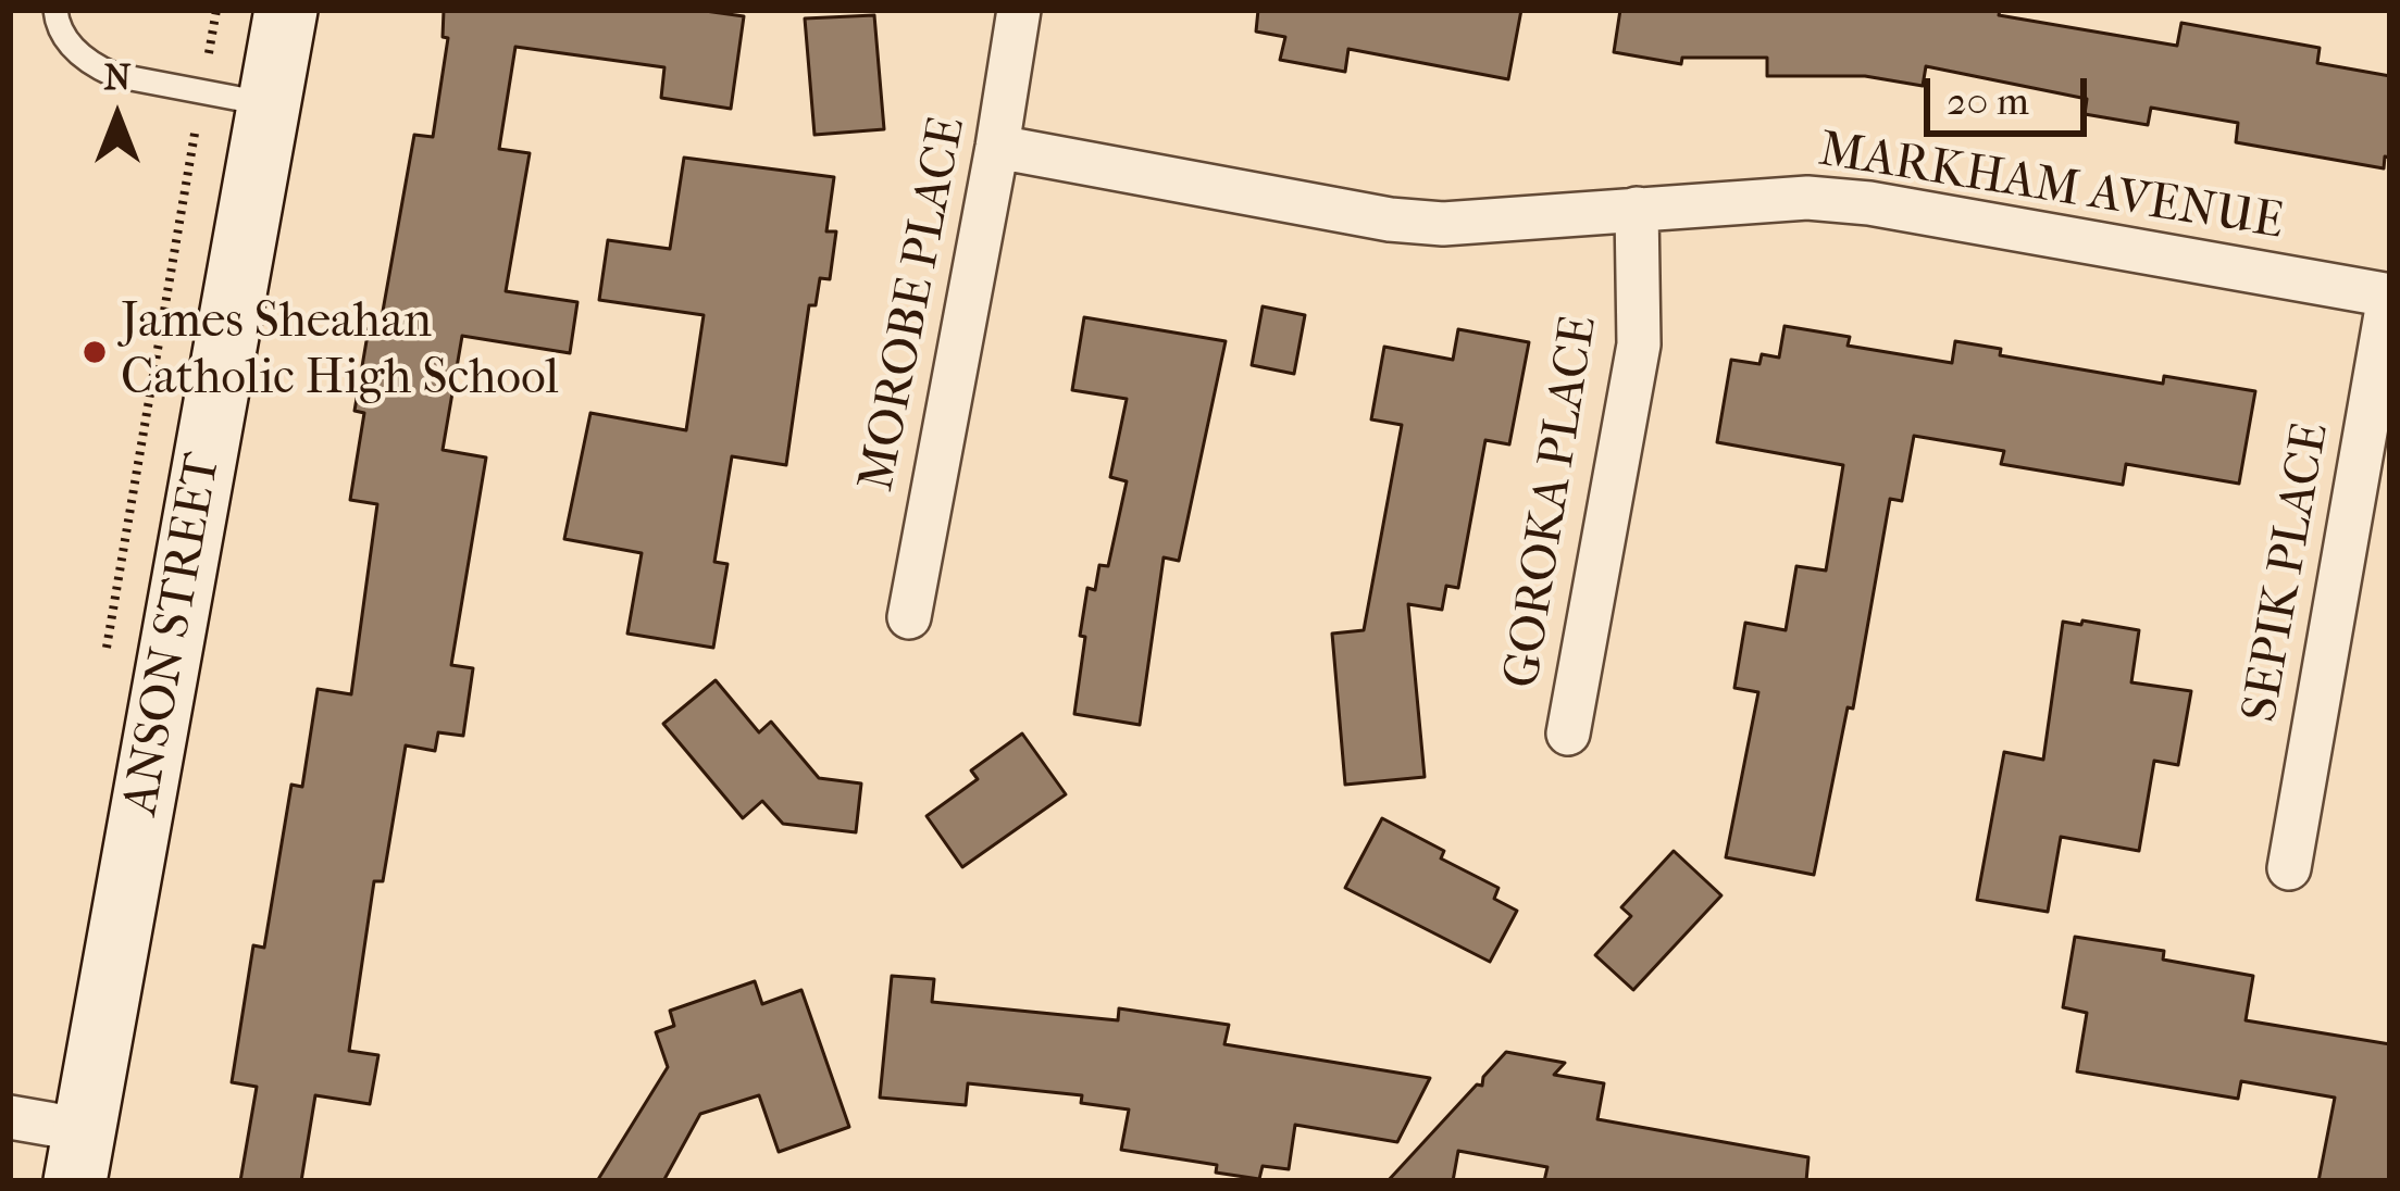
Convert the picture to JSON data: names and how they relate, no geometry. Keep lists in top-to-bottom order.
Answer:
{
  "streets": {
    "street": [
      "MARKHAM AVENUE",
      "MOROBE PLACE",
      "GOROKA PLACE",
      "SEPIK PLACE",
      "ANSON STREET"
    ]
  },
  "crossings": [
    ["MARKHAM AVENUE", "MOROBE PLACE"],
    ["MARKHAM AVENUE", "GOROKA PLACE"],
    ["MARKHAM AVENUE", "SEPIK PLACE"]
  ],
  "places": ["James Sheahan Catholic High School"],
  "scale_bar": "20 m",
  "north": "top"
}
